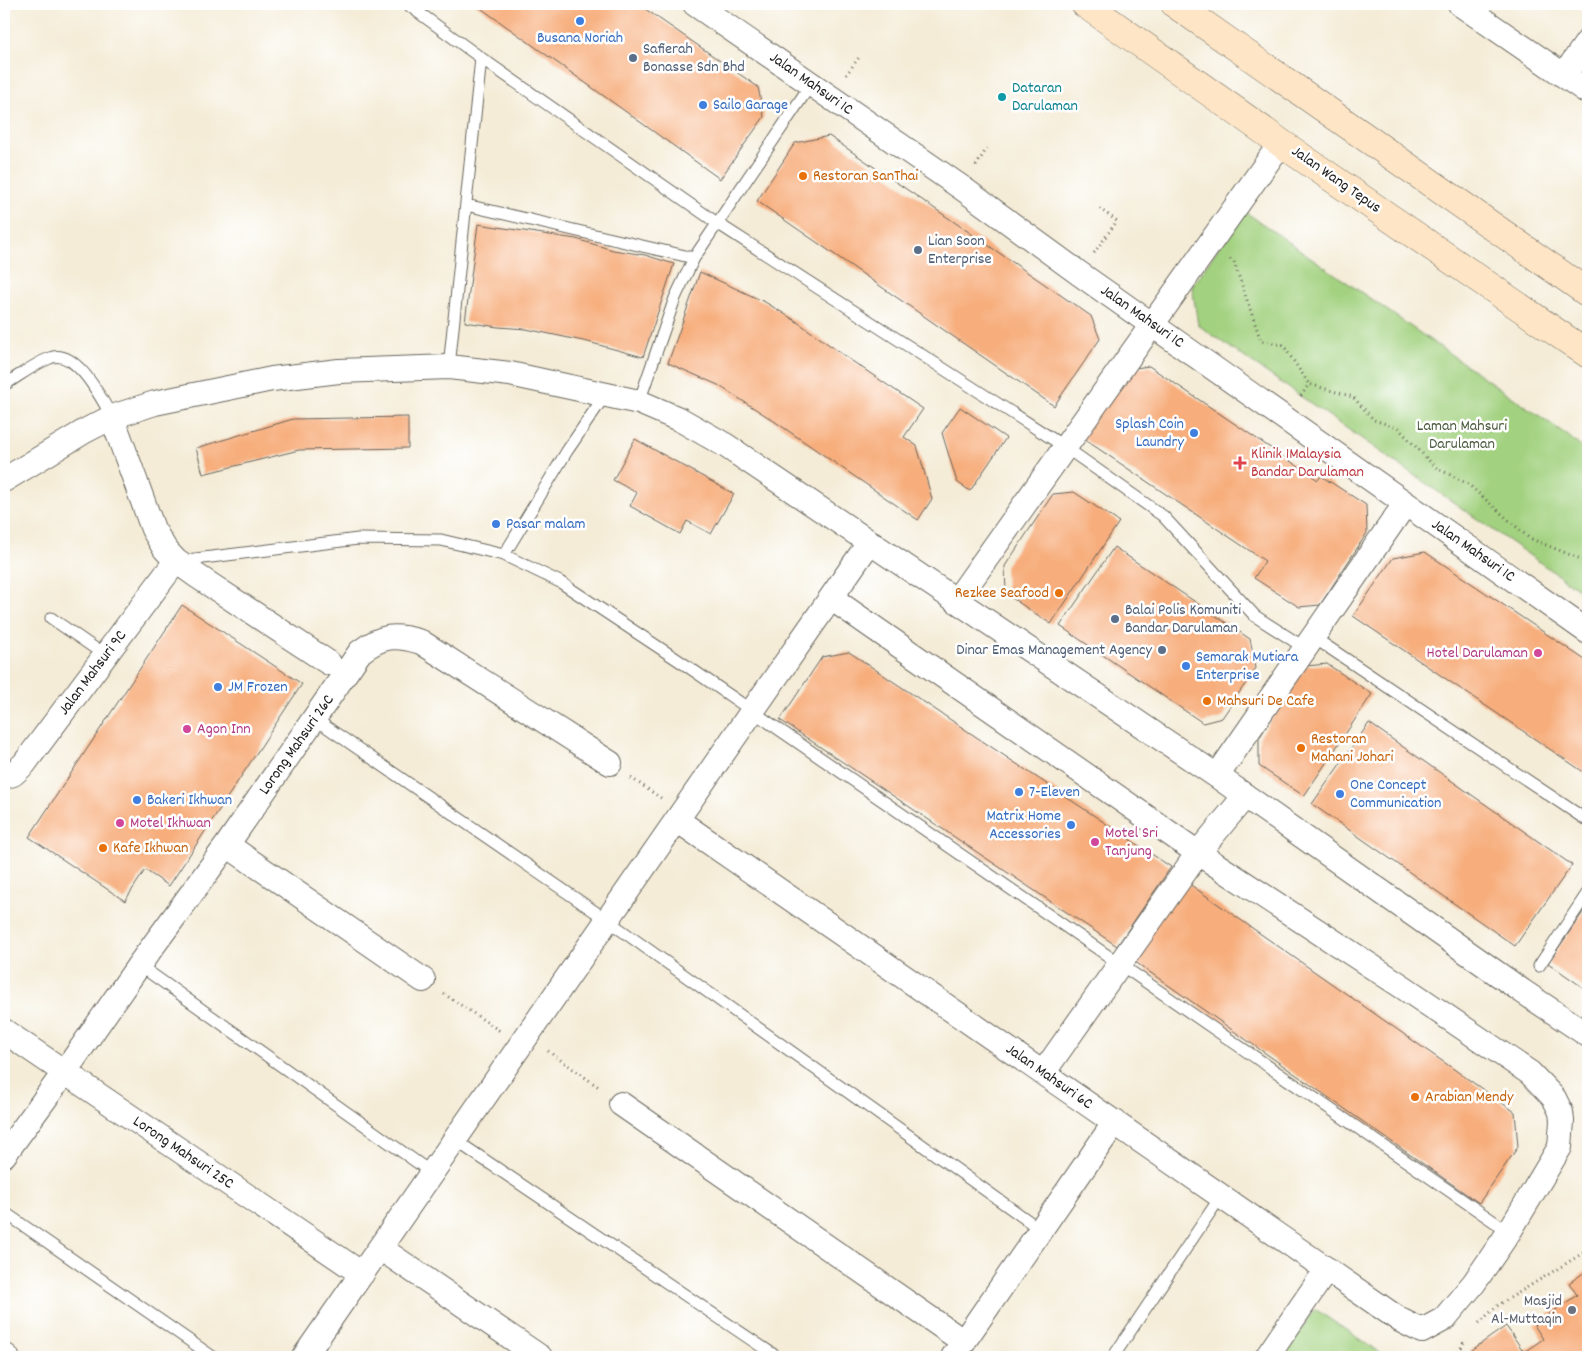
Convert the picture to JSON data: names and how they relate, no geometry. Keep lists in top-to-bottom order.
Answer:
{
  "streets": {
    "main road": ["Jalan Wang Tepus"],
    "street": [
      "Jalan Mahsuri 1C",
      "Jalan Mahsuri 9C",
      "Lorong Mahsuri 26C",
      "Jalan Mahsuri 6C",
      "Lorong Mahsuri 25C"
    ]
  },
  "crossings": [
    ["Lorong Mahsuri 26C", "Lorong Mahsuri 25C"]
  ],
  "parks": ["Laman Mahsuri Darulaman"],
  "places": {
    "other": [
      "Busana Noriah",
      "Safierah Bonasse Sdn Bhd",
      "Dataran Darulaman",
      "Sailo Garage",
      "Restoran SanThai",
      "Lian Soon Enterprise",
      "Splash Coin Laundry",
      "Pasar malam",
      "Rezkee Seafood",
      "Balai Polis Komuniti Bandar Darulaman",
      "Dinar Emas Management Agency",
      "Hotel Darulaman",
      "Semarak Mutiara Enterprise",
      "JM Frozen",
      "Mahsuri De Cafe",
      "Agon Inn",
      "Restoran Mahani Johari",
      "7-Eleven",
      "One Concept Communication",
      "Bakeri Ikhwan",
      "Motel Ikhwan",
      "Matrix Home Accessories",
      "Motel Sri Tanjung",
      "Kafe Ikhwan",
      "Arabian Mendy",
      "Masjid Al-Muttaqin"
    ],
    "health": ["Klinik 1Malaysia Bandar Darulaman"]
  }
}
